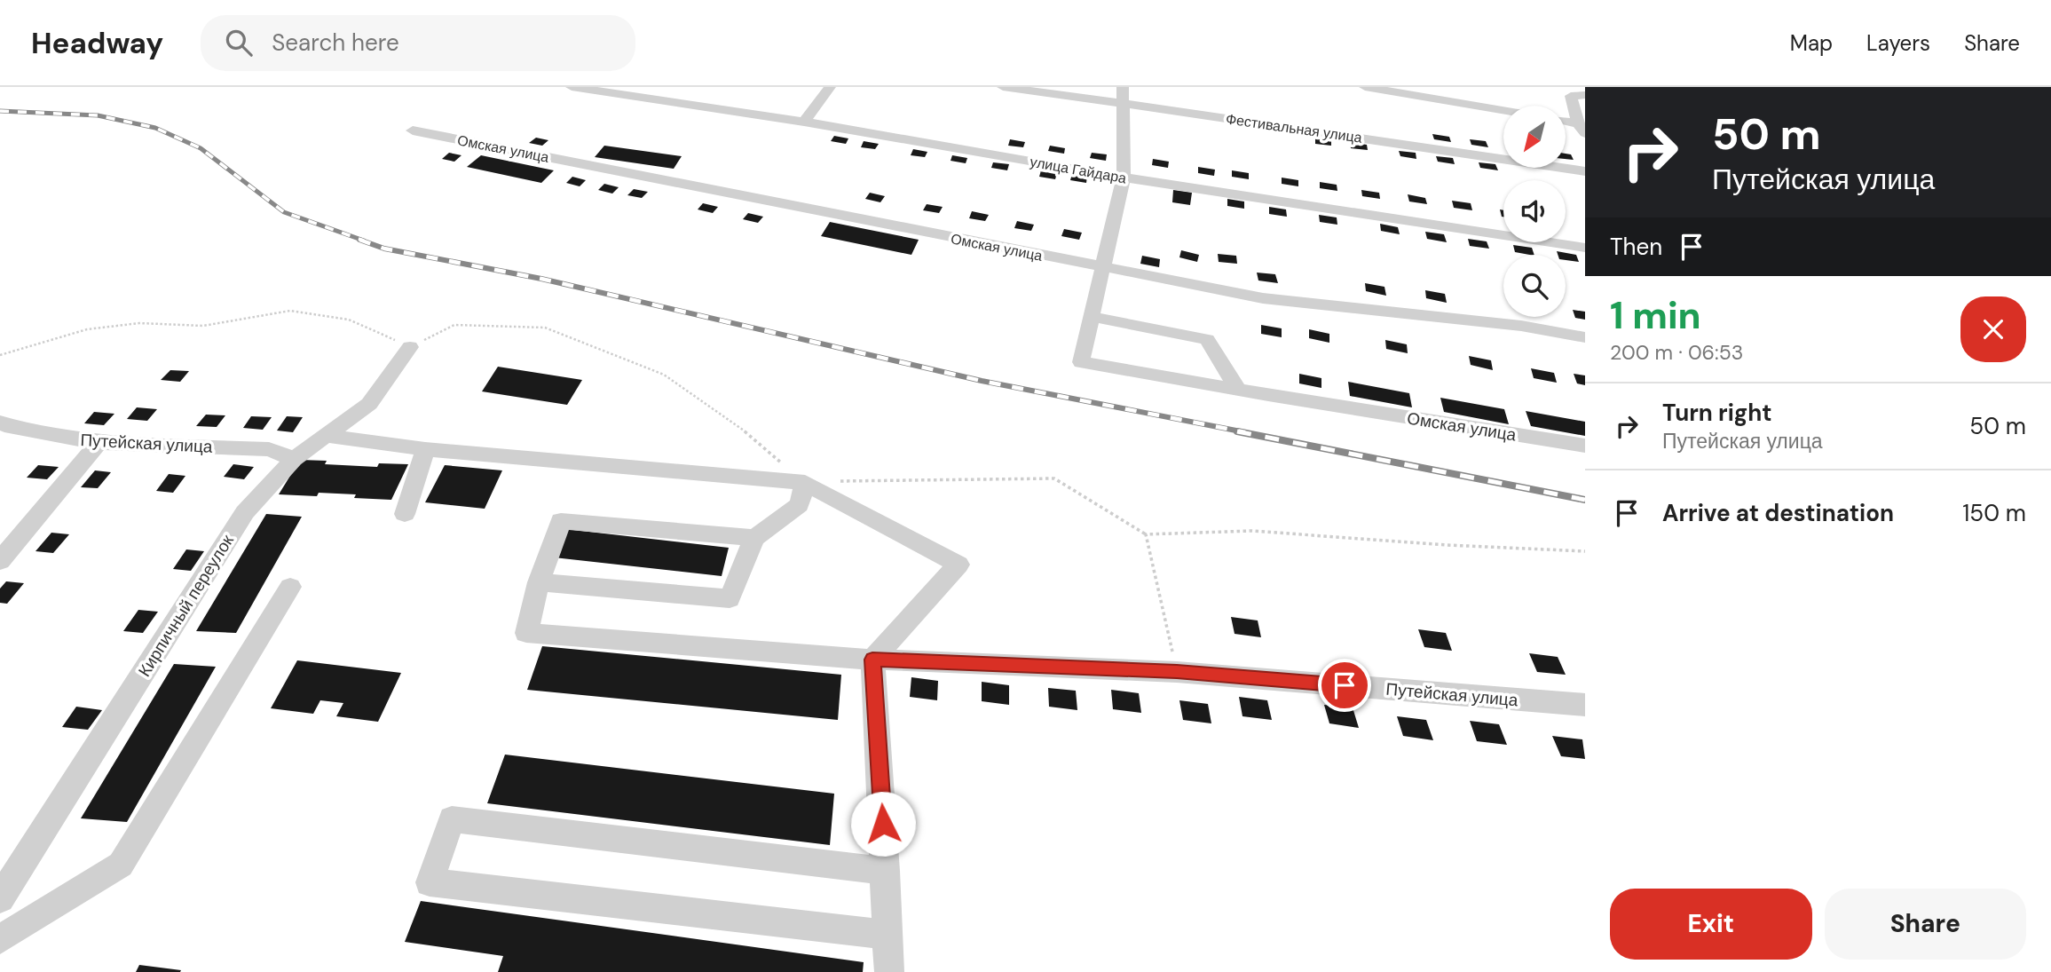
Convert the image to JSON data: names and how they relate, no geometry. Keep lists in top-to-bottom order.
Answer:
{
  "streets": {
    "street": [
      "Фестивальная улица",
      "Омская улица",
      "улица Гайдара",
      "Путейская улица",
      "Кирпичный переулок"
    ]
  },
  "crossings": [
    ["Путейская улица", "Кирпичный переулок"]
  ],
  "north": "bottom left",
  "page": {
    "header": "Headway",
    "search": "Search here",
    "nav": ["Map", "Layers", "Share"],
    "turn": ["50 m", "Путейская улица"],
    "then": "Then",
    "heading": ["1 min", "200 m · 06:53"],
    "list": [
      {
        "name": "Turn right",
        "note": "Путейская улица",
        "value": "50 m"
      },
      {
        "name": "Arrive at destination",
        "value": "150 m"
      }
    ],
    "buttons": ["Exit", "Share"]
  }
}
